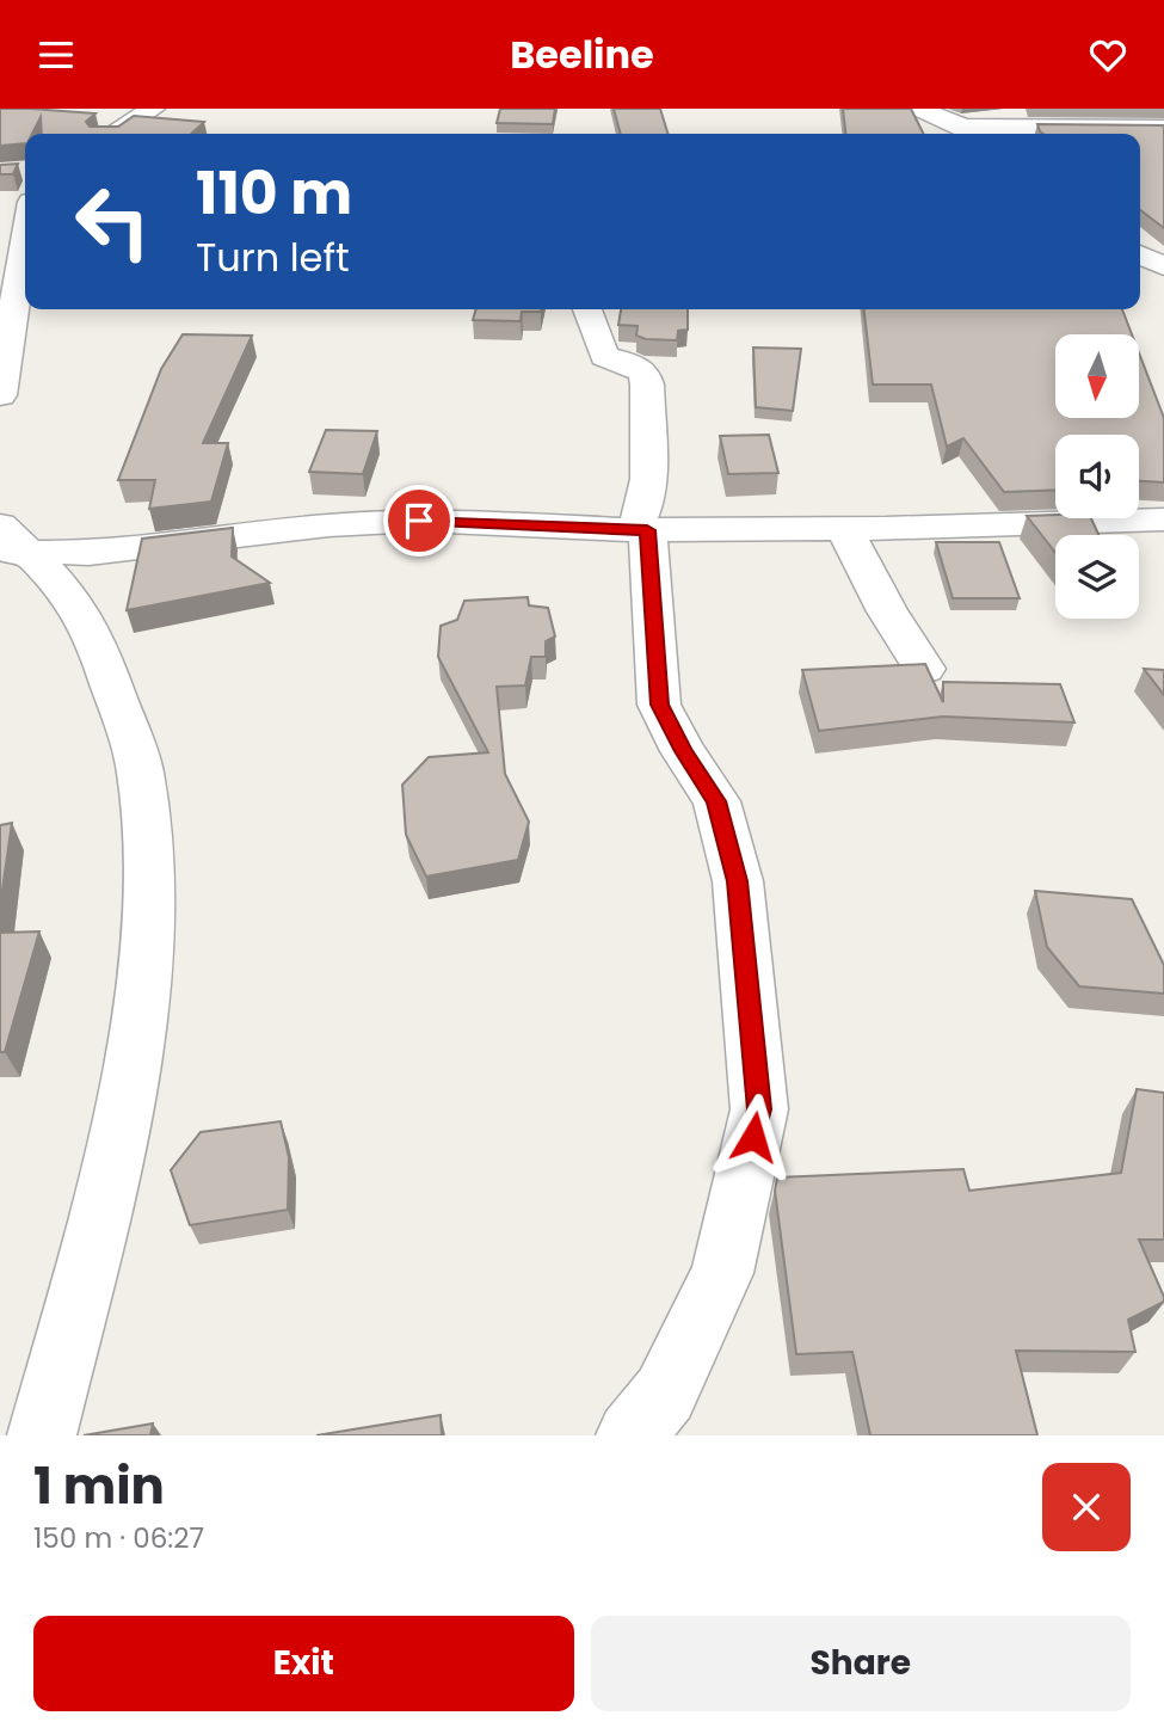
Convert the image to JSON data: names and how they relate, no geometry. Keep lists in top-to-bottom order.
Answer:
{
  "north": "bottom",
  "page": {
    "header": "Beeline",
    "turn": ["110 m", "Turn left"],
    "heading": ["1 min", "150 m · 06:27"],
    "buttons": ["Exit", "Share"]
  }
}
